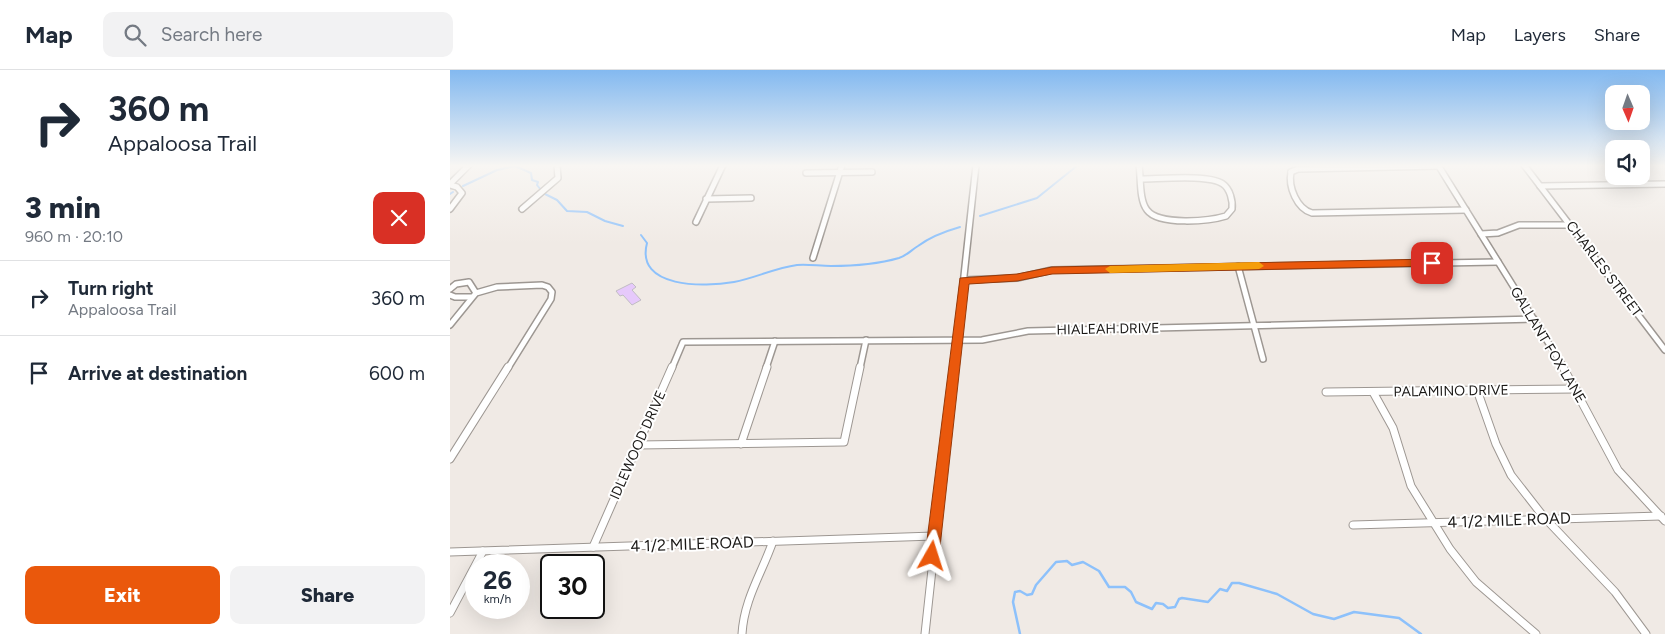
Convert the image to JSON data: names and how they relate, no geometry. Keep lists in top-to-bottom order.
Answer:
{
  "streets": {
    "street": [
      "CHARLES STREET",
      "HIALEAH DRIVE",
      "GALLANT FOX LANE",
      "PALAMINO DRIVE",
      "IDLEWOOD DRIVE",
      "4 1/2 MILE ROAD"
    ]
  },
  "crossings": [
    ["HIALEAH DRIVE", "GALLANT FOX LANE"],
    ["HIALEAH DRIVE", "IDLEWOOD DRIVE"],
    ["GALLANT FOX LANE", "PALAMINO DRIVE"],
    ["GALLANT FOX LANE", "4 1/2 MILE ROAD"],
    ["IDLEWOOD DRIVE", "4 1/2 MILE ROAD"]
  ],
  "north": "bottom",
  "page": {
    "header": "Map",
    "search": "Search here",
    "nav": ["Map", "Layers", "Share"],
    "turn": ["360 m", "Appaloosa Trail"],
    "heading": ["3 min", "960 m · 20:10"],
    "list": [
      {
        "name": "Turn right",
        "note": "Appaloosa Trail",
        "value": "360 m"
      },
      {
        "name": "Arrive at destination",
        "value": "600 m"
      }
    ],
    "speed": "26 km/h",
    "limit": "30",
    "buttons": ["Exit", "Share"]
  }
}
